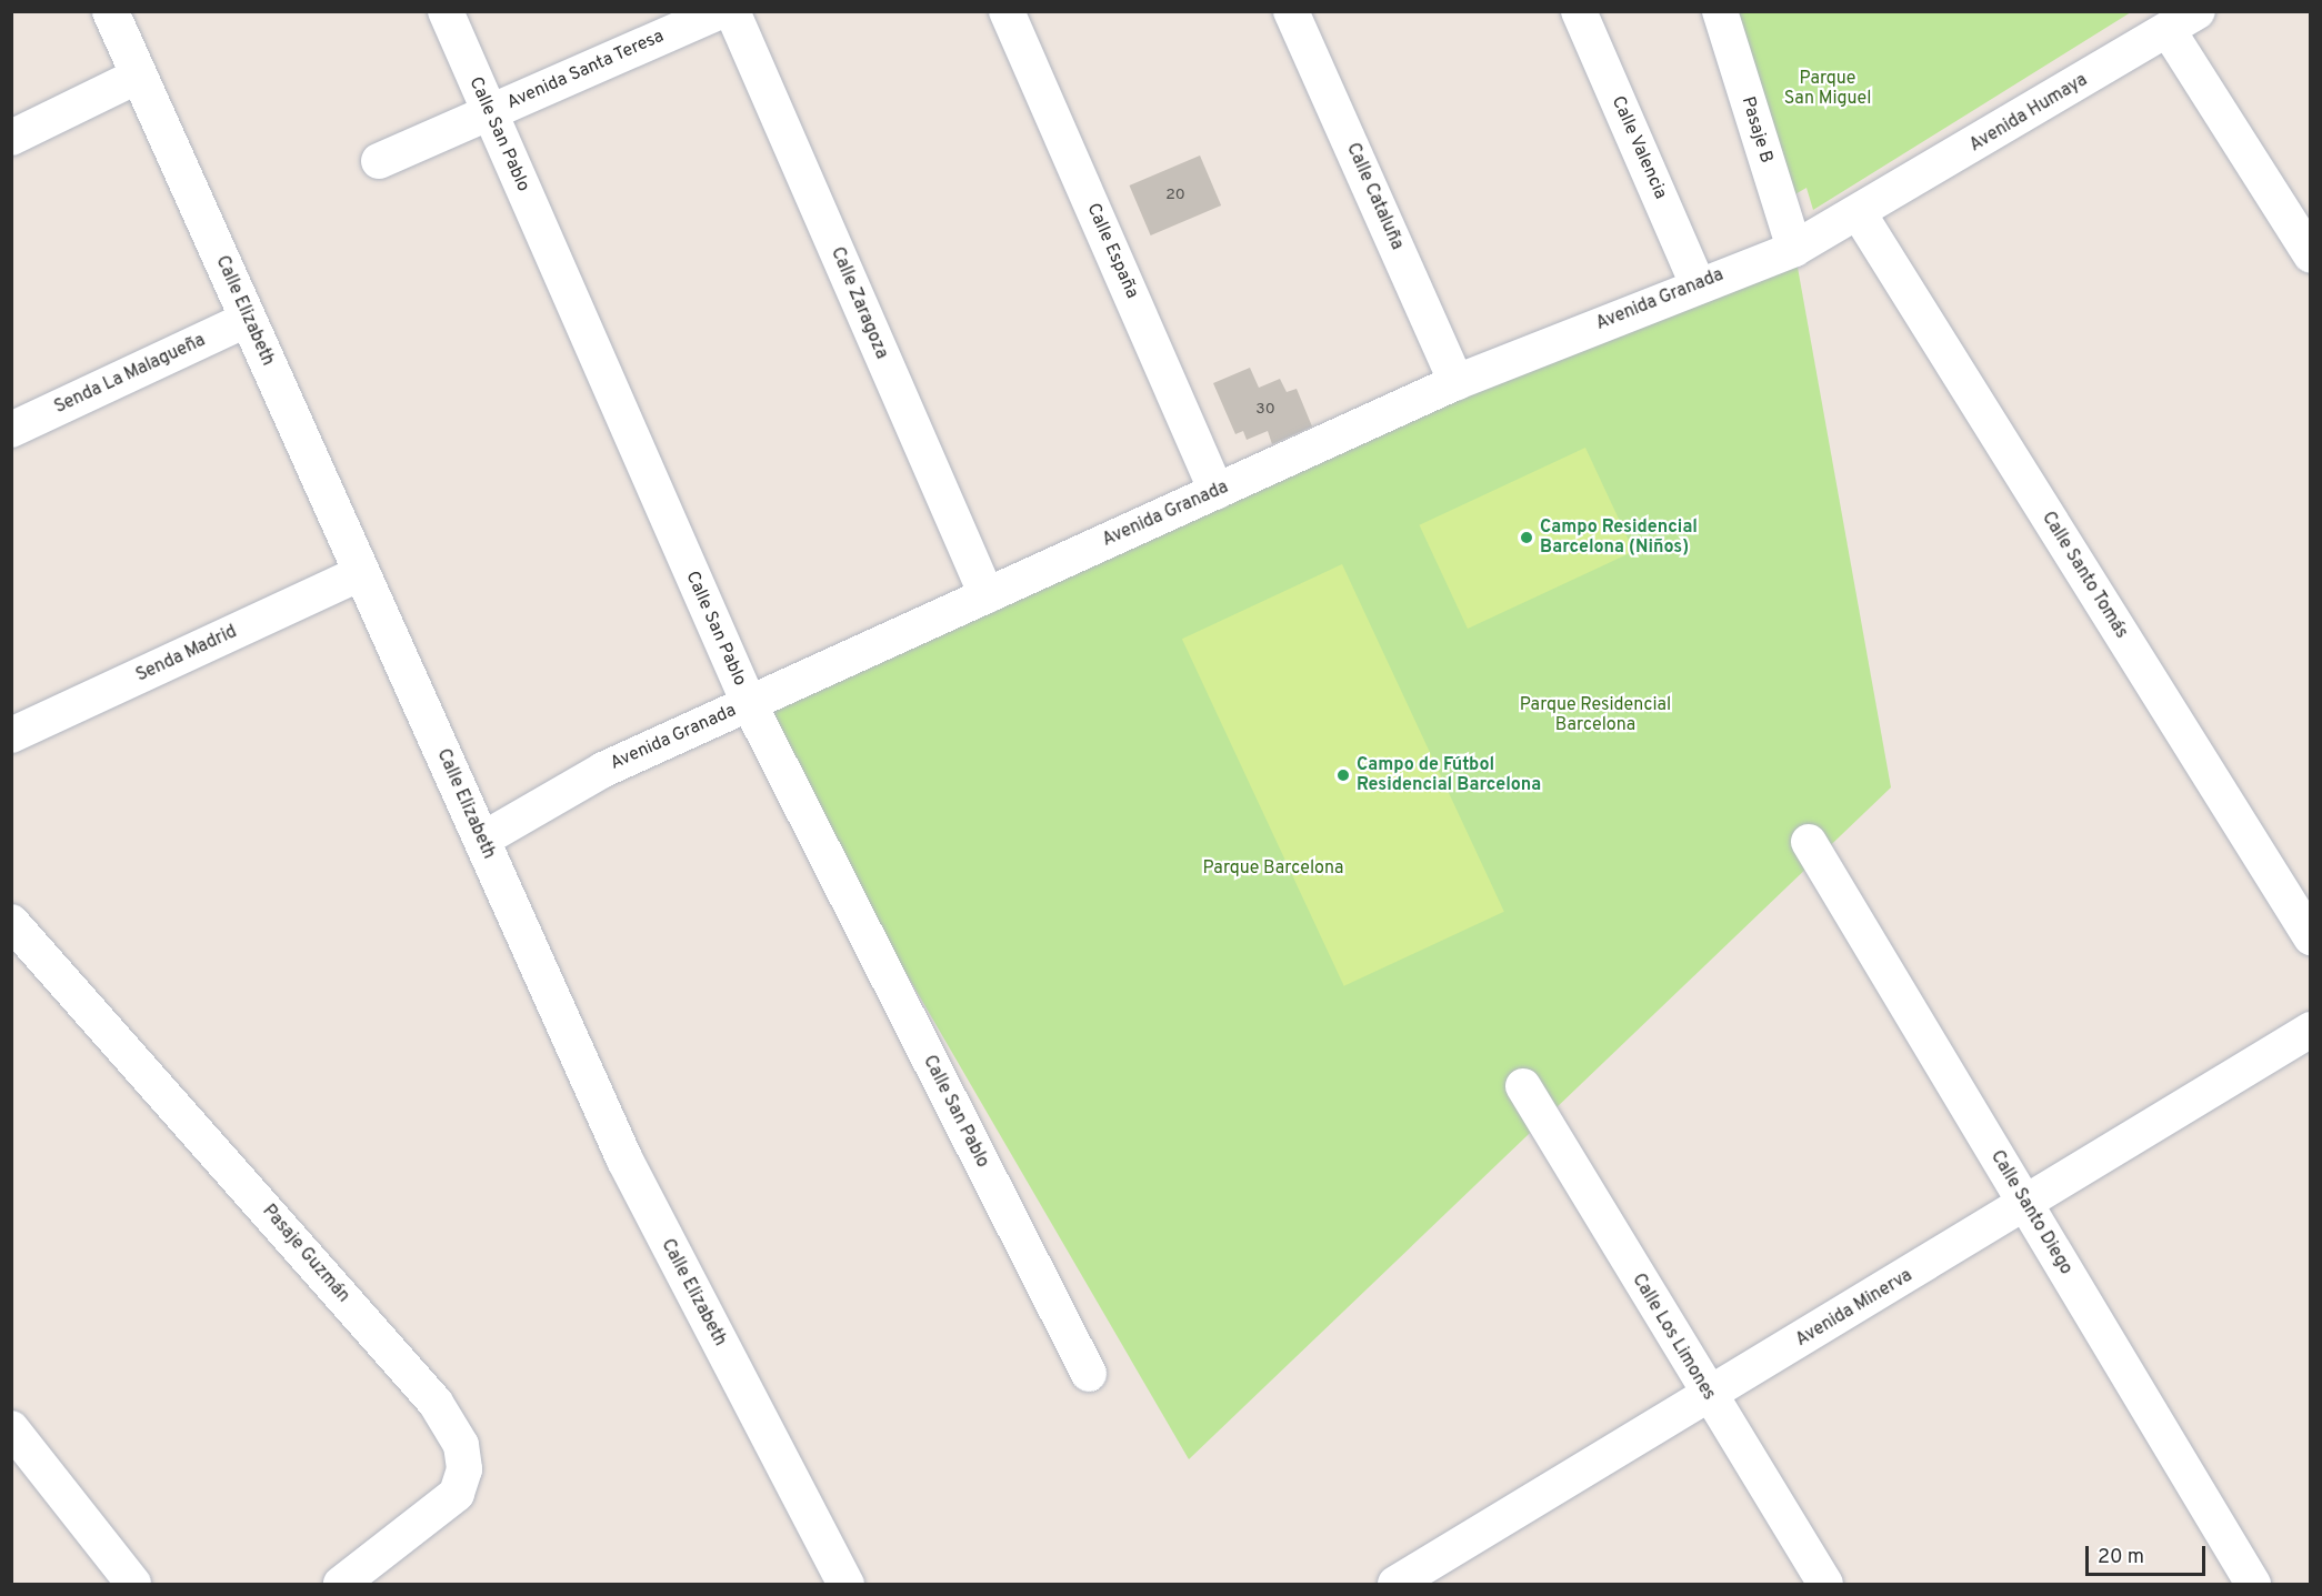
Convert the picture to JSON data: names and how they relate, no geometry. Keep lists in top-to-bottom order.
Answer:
{
  "streets": {
    "street": [
      "Avenida Santa Teresa",
      "Avenida Humaya",
      "Pasaje B",
      "Calle San Pablo",
      "Calle Valencia",
      "Calle Cataluña",
      "Calle España",
      "Avenida Granada",
      "Calle Zaragoza",
      "Calle Elizabeth",
      "Senda La Malagueña",
      "Calle Santo Tomás",
      "Senda Madrid",
      "Calle Santo Diego",
      "Pasaje Guzmán",
      "Avenida Minerva",
      "Calle Los Limones"
    ]
  },
  "crossings": [
    ["Avenida Santa Teresa", "Calle San Pablo"],
    ["Avenida Humaya", "Avenida Granada"],
    ["Avenida Humaya", "Calle Santo Tomás"],
    ["Pasaje B", "Avenida Granada"],
    ["Calle San Pablo", "Avenida Granada"],
    ["Calle Valencia", "Avenida Granada"],
    ["Calle Cataluña", "Avenida Granada"],
    ["Calle España", "Avenida Granada"],
    ["Avenida Granada", "Calle Zaragoza"],
    ["Avenida Granada", "Calle Elizabeth"],
    ["Avenida Granada", "Calle Santo Tomás"],
    ["Calle Elizabeth", "Senda La Malagueña"],
    ["Calle Elizabeth", "Senda Madrid"],
    ["Calle Santo Diego", "Avenida Minerva"],
    ["Avenida Minerva", "Calle Los Limones"]
  ],
  "parks": ["Parque San Miguel", "Parque Residencial Barcelona", "Parque Barcelona"],
  "places": ["Campo Residencial Barcelona (Niños)", "Campo de Fútbol Residencial Barcelona"],
  "house_numbers": ["20", "30"],
  "scale_bar": "20 m"
}
